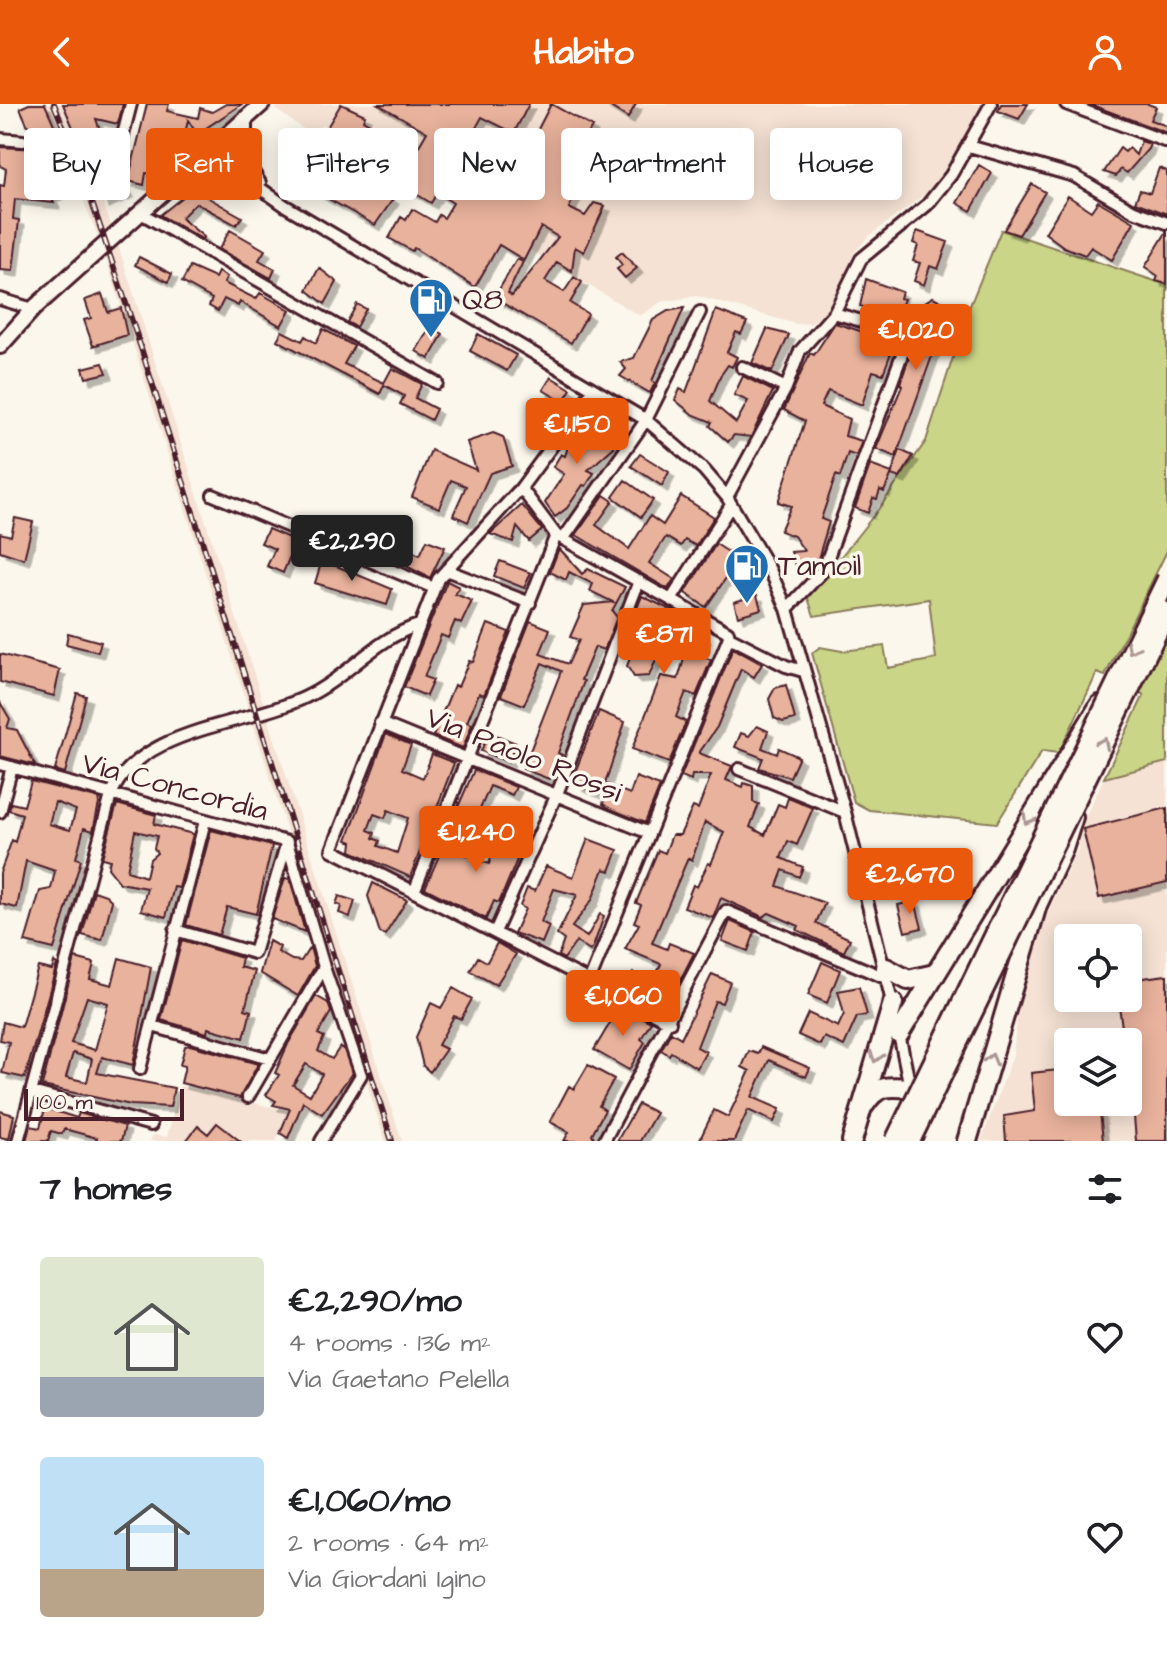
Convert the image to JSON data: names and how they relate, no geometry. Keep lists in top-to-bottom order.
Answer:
{
  "streets": {
    "street": ["Via Paolo Rossi", "Via Concordia"]
  },
  "places": {
    "fuel station": ["Q8", "Tamoil"]
  },
  "scale_bar": "100 m",
  "page": {
    "header": "Habito",
    "chip": [
      "Buy",
      "Rent",
      "Filters",
      "New",
      "Apartment",
      "House"
    ],
    "price": [
      "€1,020",
      "€1,150",
      "€2,290",
      "€871",
      "€1,240",
      "€2,670",
      "€1,060"
    ],
    "scale": "100 m",
    "heading": "7 homes",
    "list": [
      {
        "name": "€2,290/mo",
        "note": "4 rooms · 136 m² · Via Gaetano Pelella"
      },
      {
        "name": "€1,060/mo",
        "note": "2 rooms · 64 m² · Via Giordani Igino"
      }
    ]
  }
}
